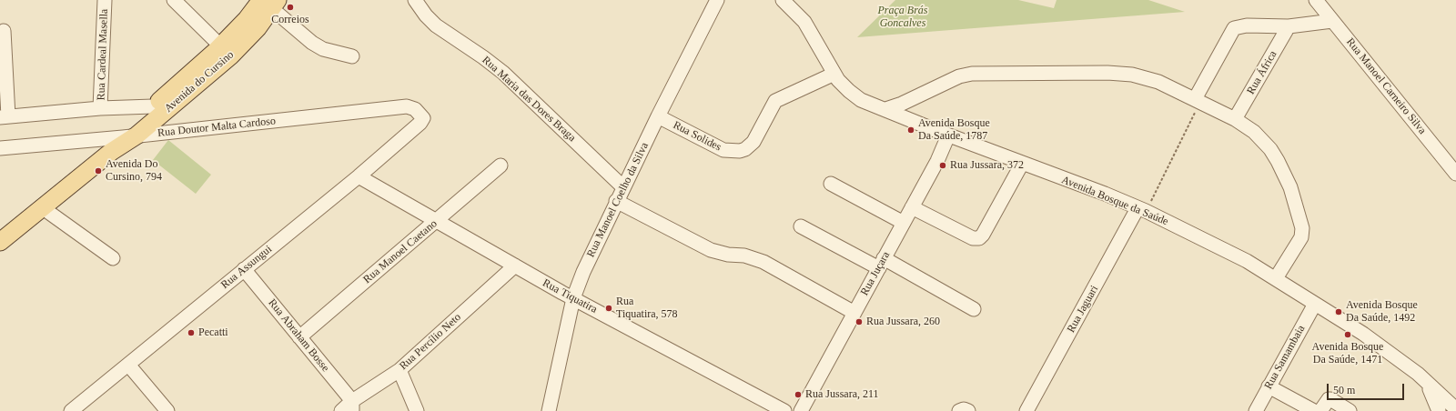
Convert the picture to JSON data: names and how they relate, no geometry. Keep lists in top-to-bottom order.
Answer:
{
  "streets": {
    "main road": ["Avenida do Cursino"],
    "street": [
      "Rua Cardeal Masella",
      "Rua África",
      "Rua Manoel Carneiro Silva",
      "Rua Maria das Dores Braga",
      "Rua Doutor Malta Cardoso",
      "Rua Solides",
      "Rua Manoel Coelho da Silva",
      "Avenida Bosque da Saúde",
      "Rua Manoel Caetano",
      "Rua Assungui",
      "Rua Juçara",
      "Rua Tiquatira",
      "Rua Jaguari",
      "Rua Abraham Bosse",
      "Rua Percílio Neto",
      "Rua Samambaia"
    ]
  },
  "crossings": [
    ["Avenida do Cursino", "Rua Doutor Malta Cardoso"],
    ["Rua Maria das Dores Braga", "Rua Manoel Coelho da Silva"],
    ["Rua Doutor Malta Cardoso", "Rua Assungui"],
    ["Rua Solides", "Rua Manoel Coelho da Silva"],
    ["Rua Solides", "Avenida Bosque da Saúde"],
    ["Rua Manoel Coelho da Silva", "Rua Tiquatira"],
    ["Avenida Bosque da Saúde", "Rua Juçara"],
    ["Avenida Bosque da Saúde", "Rua Jaguari"],
    ["Avenida Bosque da Saúde", "Rua Samambaia"],
    ["Rua Manoel Caetano", "Rua Tiquatira"],
    ["Rua Manoel Caetano", "Rua Abraham Bosse"],
    ["Rua Assungui", "Rua Tiquatira"],
    ["Rua Assungui", "Rua Abraham Bosse"],
    ["Rua Tiquatira", "Rua Percílio Neto"],
    ["Rua Abraham Bosse", "Rua Percílio Neto"]
  ],
  "parks": ["Praça Brás Goncalves"],
  "places": [
    "Correios",
    "Avenida Bosque Da Saúde, 1787",
    "Rua Jussara, 372",
    "Avenida Do Cursino, 794",
    "Rua Tiquatira, 578",
    "Avenida Bosque Da Saúde, 1492",
    "Rua Jussara, 260",
    "Pecatti",
    "Avenida Bosque Da Saúde, 1471",
    "Rua Jussara, 211"
  ],
  "scale_bar": "50 m"
}
